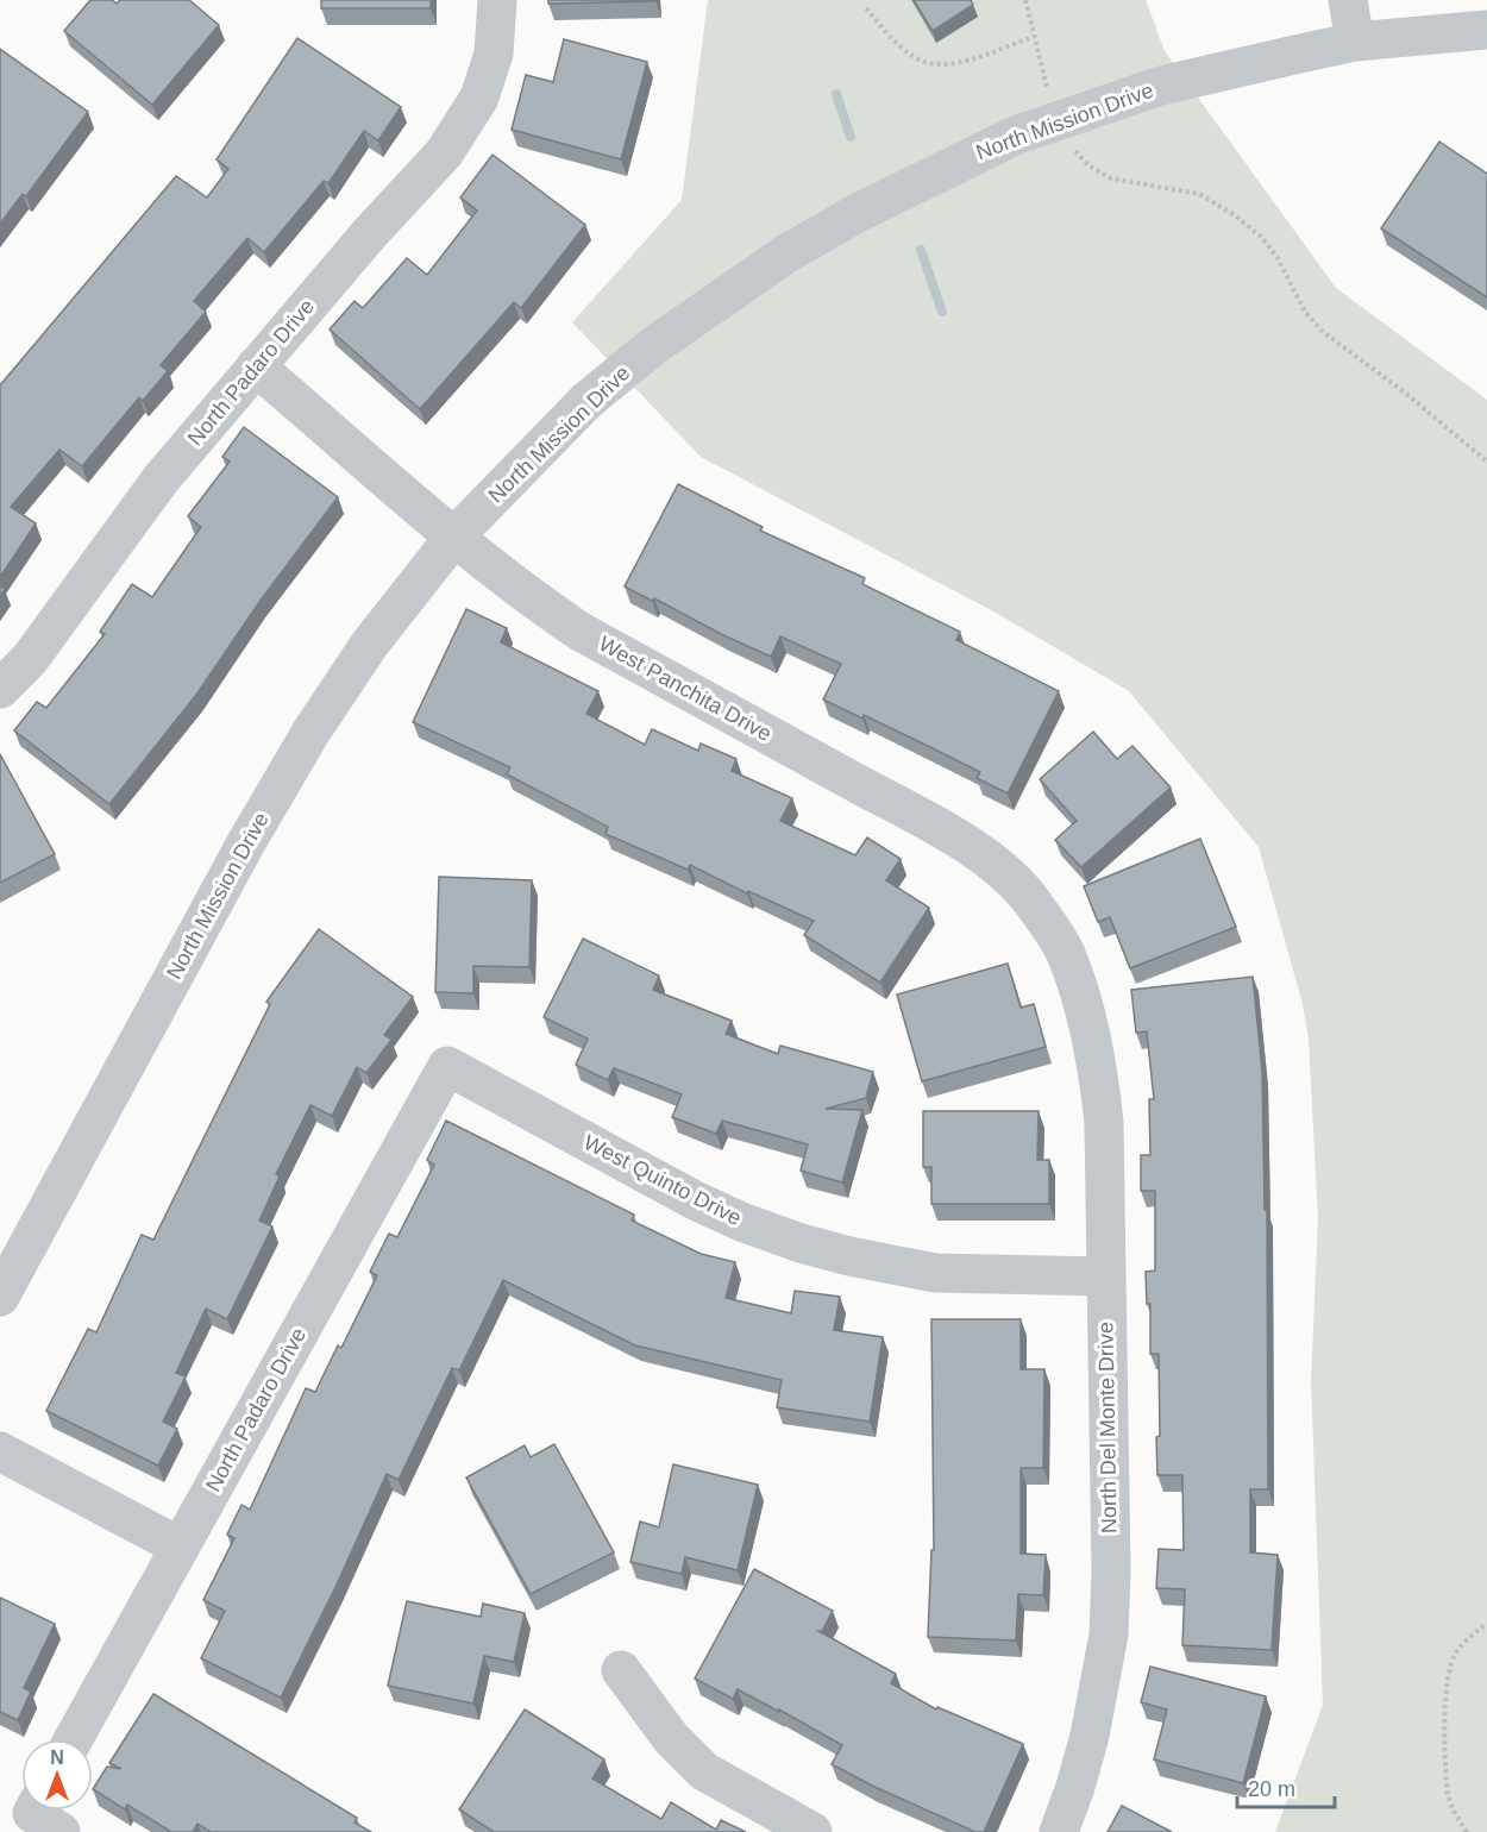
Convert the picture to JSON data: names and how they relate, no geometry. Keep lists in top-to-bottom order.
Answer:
{
  "streets": {
    "street": [
      "North Mission Drive",
      "North Padaro Drive",
      "West Panchita Drive",
      "West Quinto Drive",
      "North Del Monte Drive"
    ]
  },
  "crossings": [
    ["North Mission Drive", "West Panchita Drive"],
    ["North Padaro Drive", "West Panchita Drive"],
    ["North Padaro Drive", "West Quinto Drive"],
    ["West Panchita Drive", "North Del Monte Drive"],
    ["West Quinto Drive", "North Del Monte Drive"]
  ],
  "scale_bar": "20 m",
  "north": "top"
}
